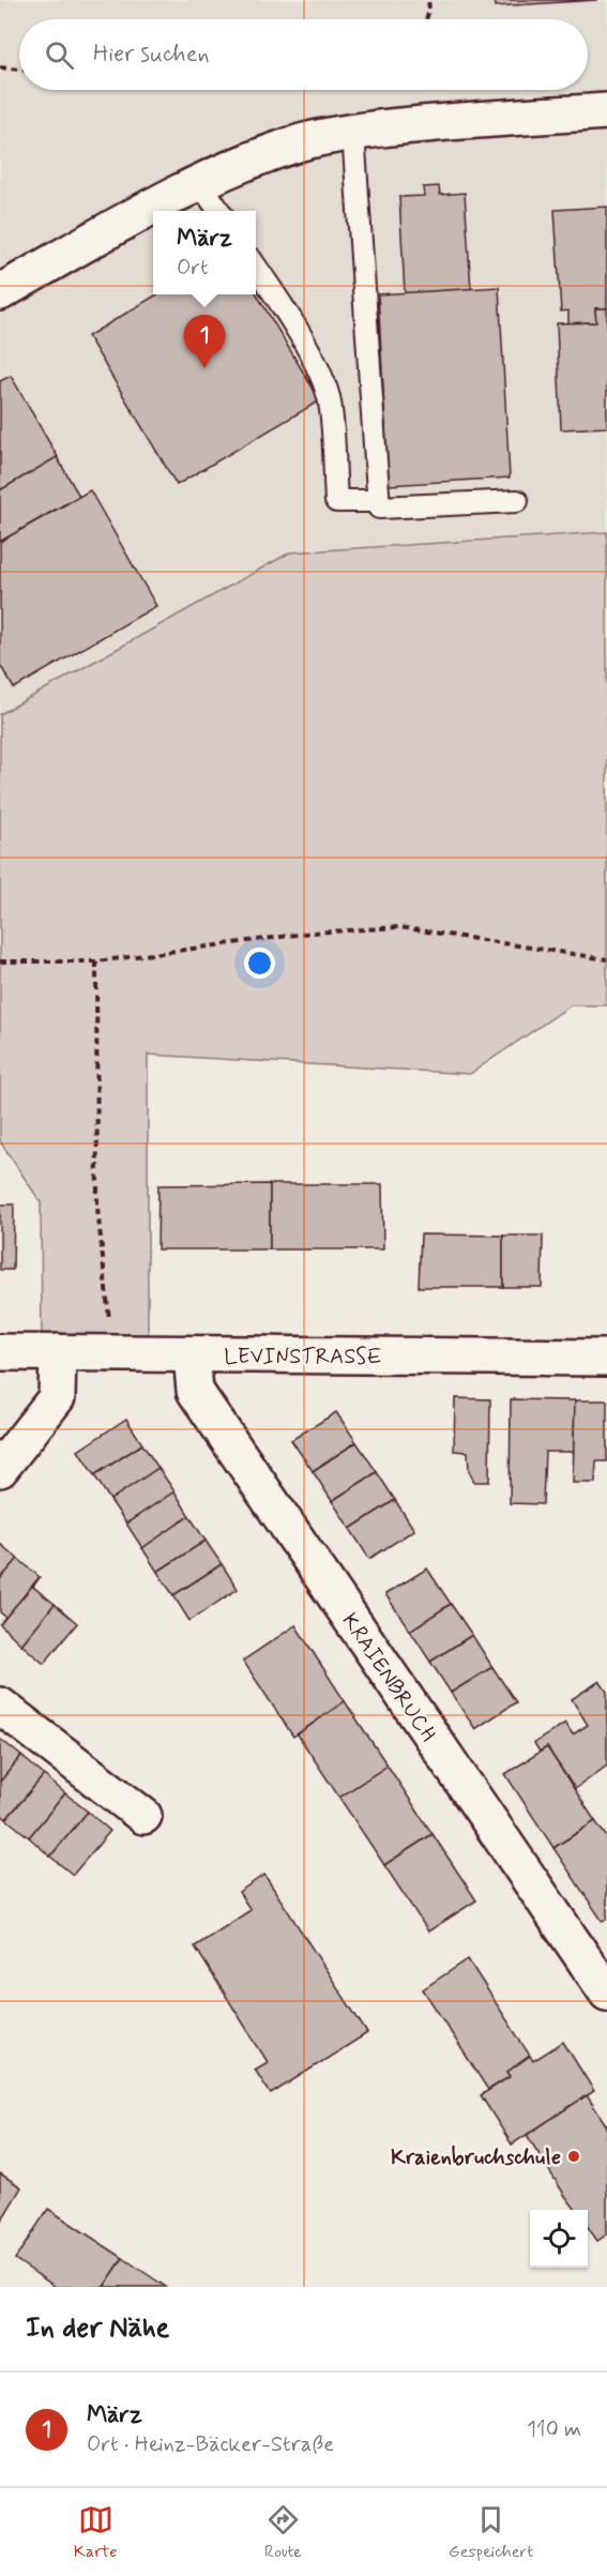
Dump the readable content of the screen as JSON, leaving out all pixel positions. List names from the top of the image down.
{
  "streets": {
    "street": ["LEVINSTRASSE", "KRAIENBRUCH"]
  },
  "crossings": [
    ["LEVINSTRASSE", "KRAIENBRUCH"]
  ],
  "places": ["Kraienbruchschule"],
  "page": {
    "search": "Hier suchen",
    "popup": ["März", "Ort"],
    "pins": "1",
    "heading": "In der Nähe",
    "list": [
      {
        "mark": "1",
        "name": "März",
        "note": "Ort · Heinz-Bäcker-Straße",
        "value": "110 m"
      }
    ],
    "nav": ["Karte", "Route", "Gespeichert"]
  }
}
